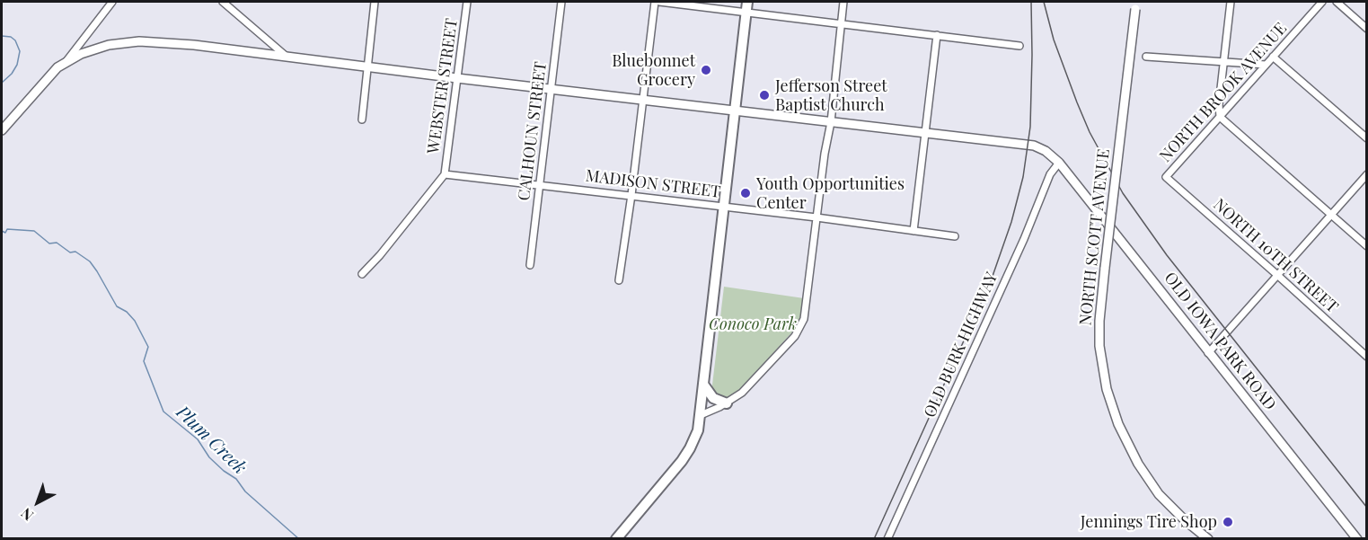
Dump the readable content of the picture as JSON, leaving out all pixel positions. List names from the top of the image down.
{
  "streets": {
    "street": [
      "WEBSTER STREET",
      "NORTH BROOK AVENUE",
      "CALHOUN STREET",
      "MADISON STREET",
      "NORTH SCOTT AVENUE",
      "NORTH 10TH STREET",
      "OLD IOWA PARK ROAD",
      "OLD BURK HIGHWAY"
    ]
  },
  "crossings": [
    ["WEBSTER STREET", "MADISON STREET"],
    ["WEBSTER STREET", "OLD IOWA PARK ROAD"],
    ["NORTH BROOK AVENUE", "NORTH 10TH STREET"],
    ["CALHOUN STREET", "MADISON STREET"],
    ["CALHOUN STREET", "OLD IOWA PARK ROAD"],
    ["OLD IOWA PARK ROAD", "OLD BURK HIGHWAY"]
  ],
  "water": ["Plum Creek"],
  "parks": ["Conoco Park"],
  "places": [
    "Bluebonnet Grocery",
    "Jefferson Street Baptist Church",
    "Youth Opportunities Center",
    "Jennings Tire Shop"
  ],
  "north": "bottom left"
}
